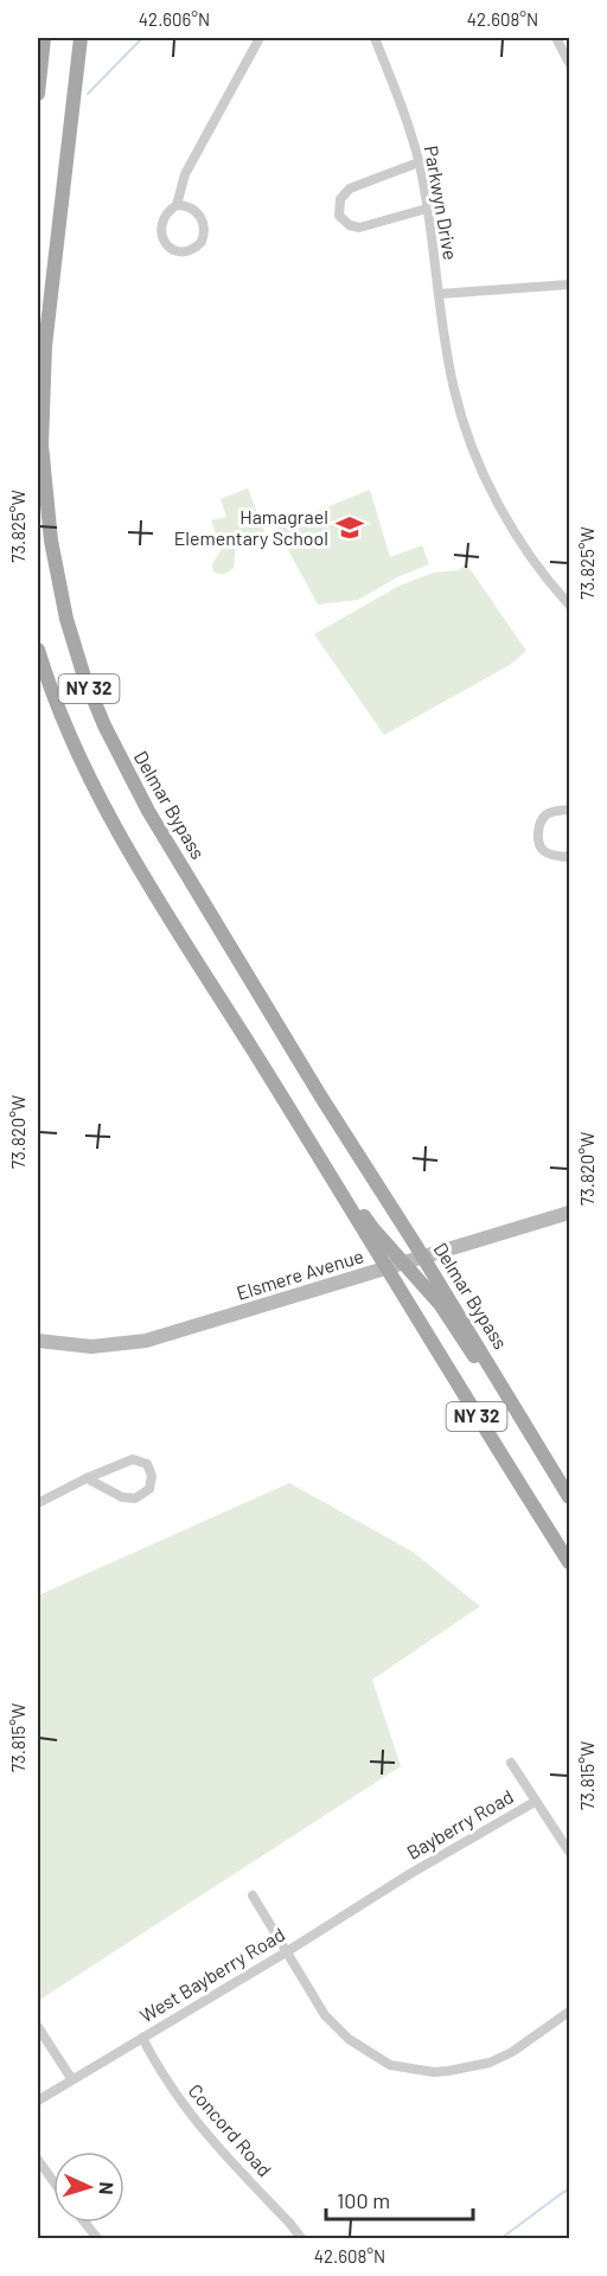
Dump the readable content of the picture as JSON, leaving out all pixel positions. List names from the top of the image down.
{
  "streets": {
    "main road": ["NY 32", "Delmar Bypass", "Elsmere Avenue"],
    "street": [
      "Parkwyn Drive",
      "Bayberry Road",
      "West Bayberry Road",
      "Concord Road"
    ]
  },
  "crossings": [
    ["NY 32", "Elsmere Avenue"],
    ["Delmar Bypass", "Elsmere Avenue"],
    ["Bayberry Road", "West Bayberry Road"],
    ["West Bayberry Road", "Concord Road"]
  ],
  "places": {
    "school or university": ["Hamagrael Elementary School"]
  },
  "scale_bar": "100 m",
  "north": "right",
  "coordinates": [
    "42.606°N",
    "42.608°N",
    "73.825°W",
    "73.820°W",
    "73.815°W"
  ]
}
